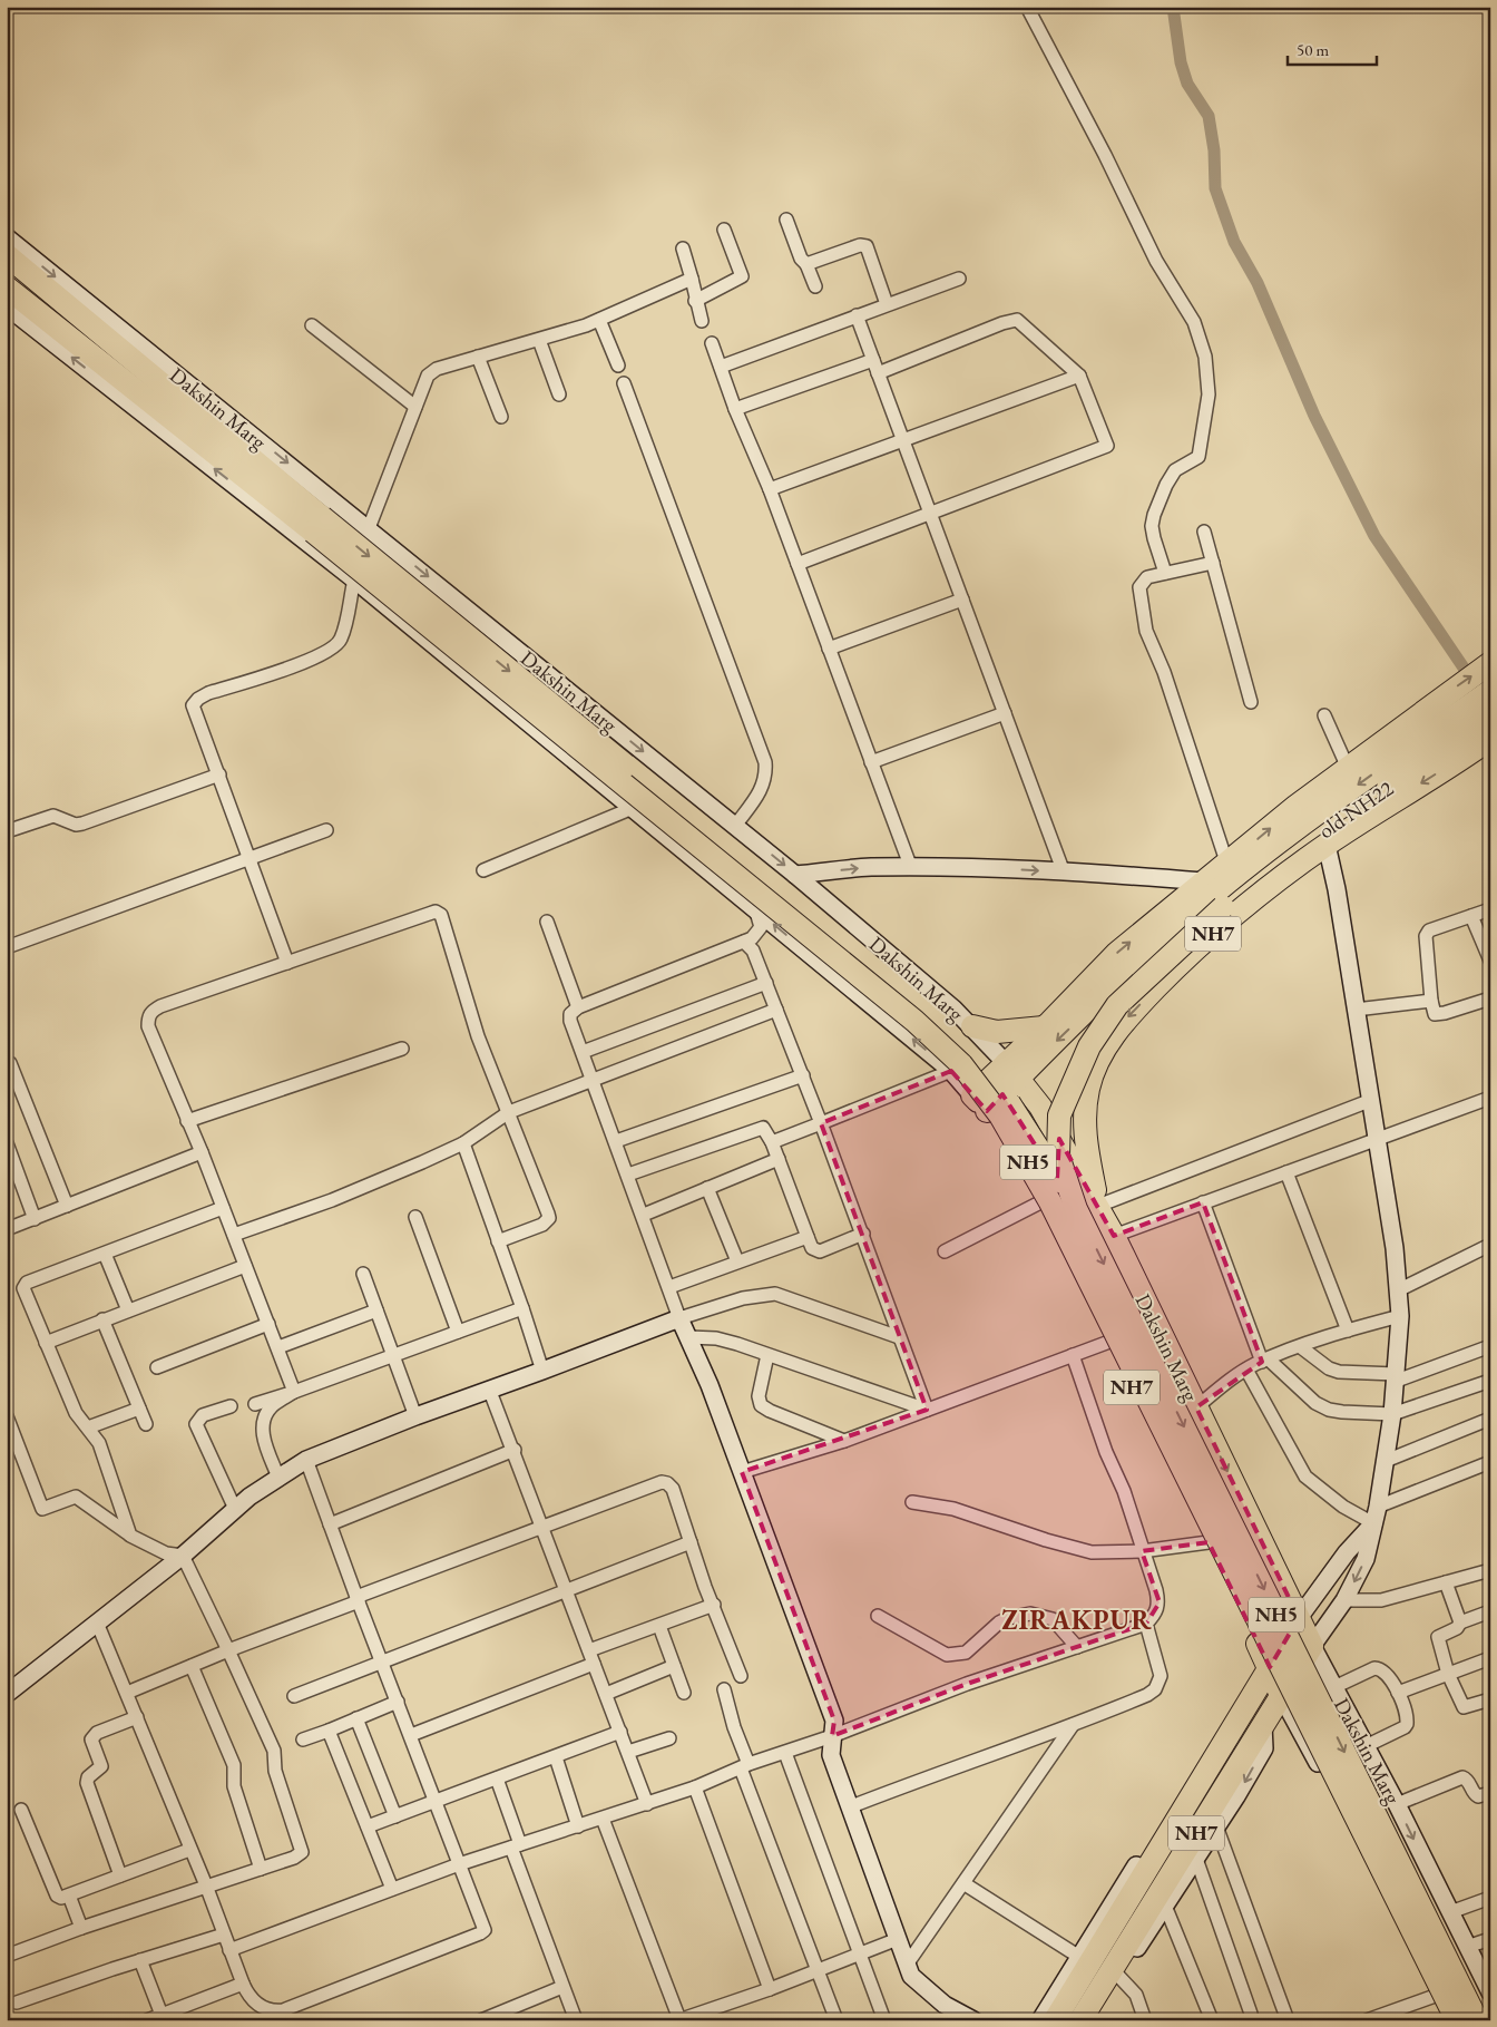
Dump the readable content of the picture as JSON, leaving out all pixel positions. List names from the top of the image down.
{
  "streets": {
    "highway": [
      "Dakshin Marg",
      "old NH22",
      "NH7",
      "NH5"
    ]
  },
  "crossings": [
    ["Dakshin Marg", "old NH22"],
    ["Dakshin Marg", "NH7"],
    ["Dakshin Marg", "NH5"],
    ["old NH22", "NH7"],
    ["old NH22", "NH5"]
  ],
  "districts": ["ZIRAKPUR"],
  "scale_bar": "50 m"
}
